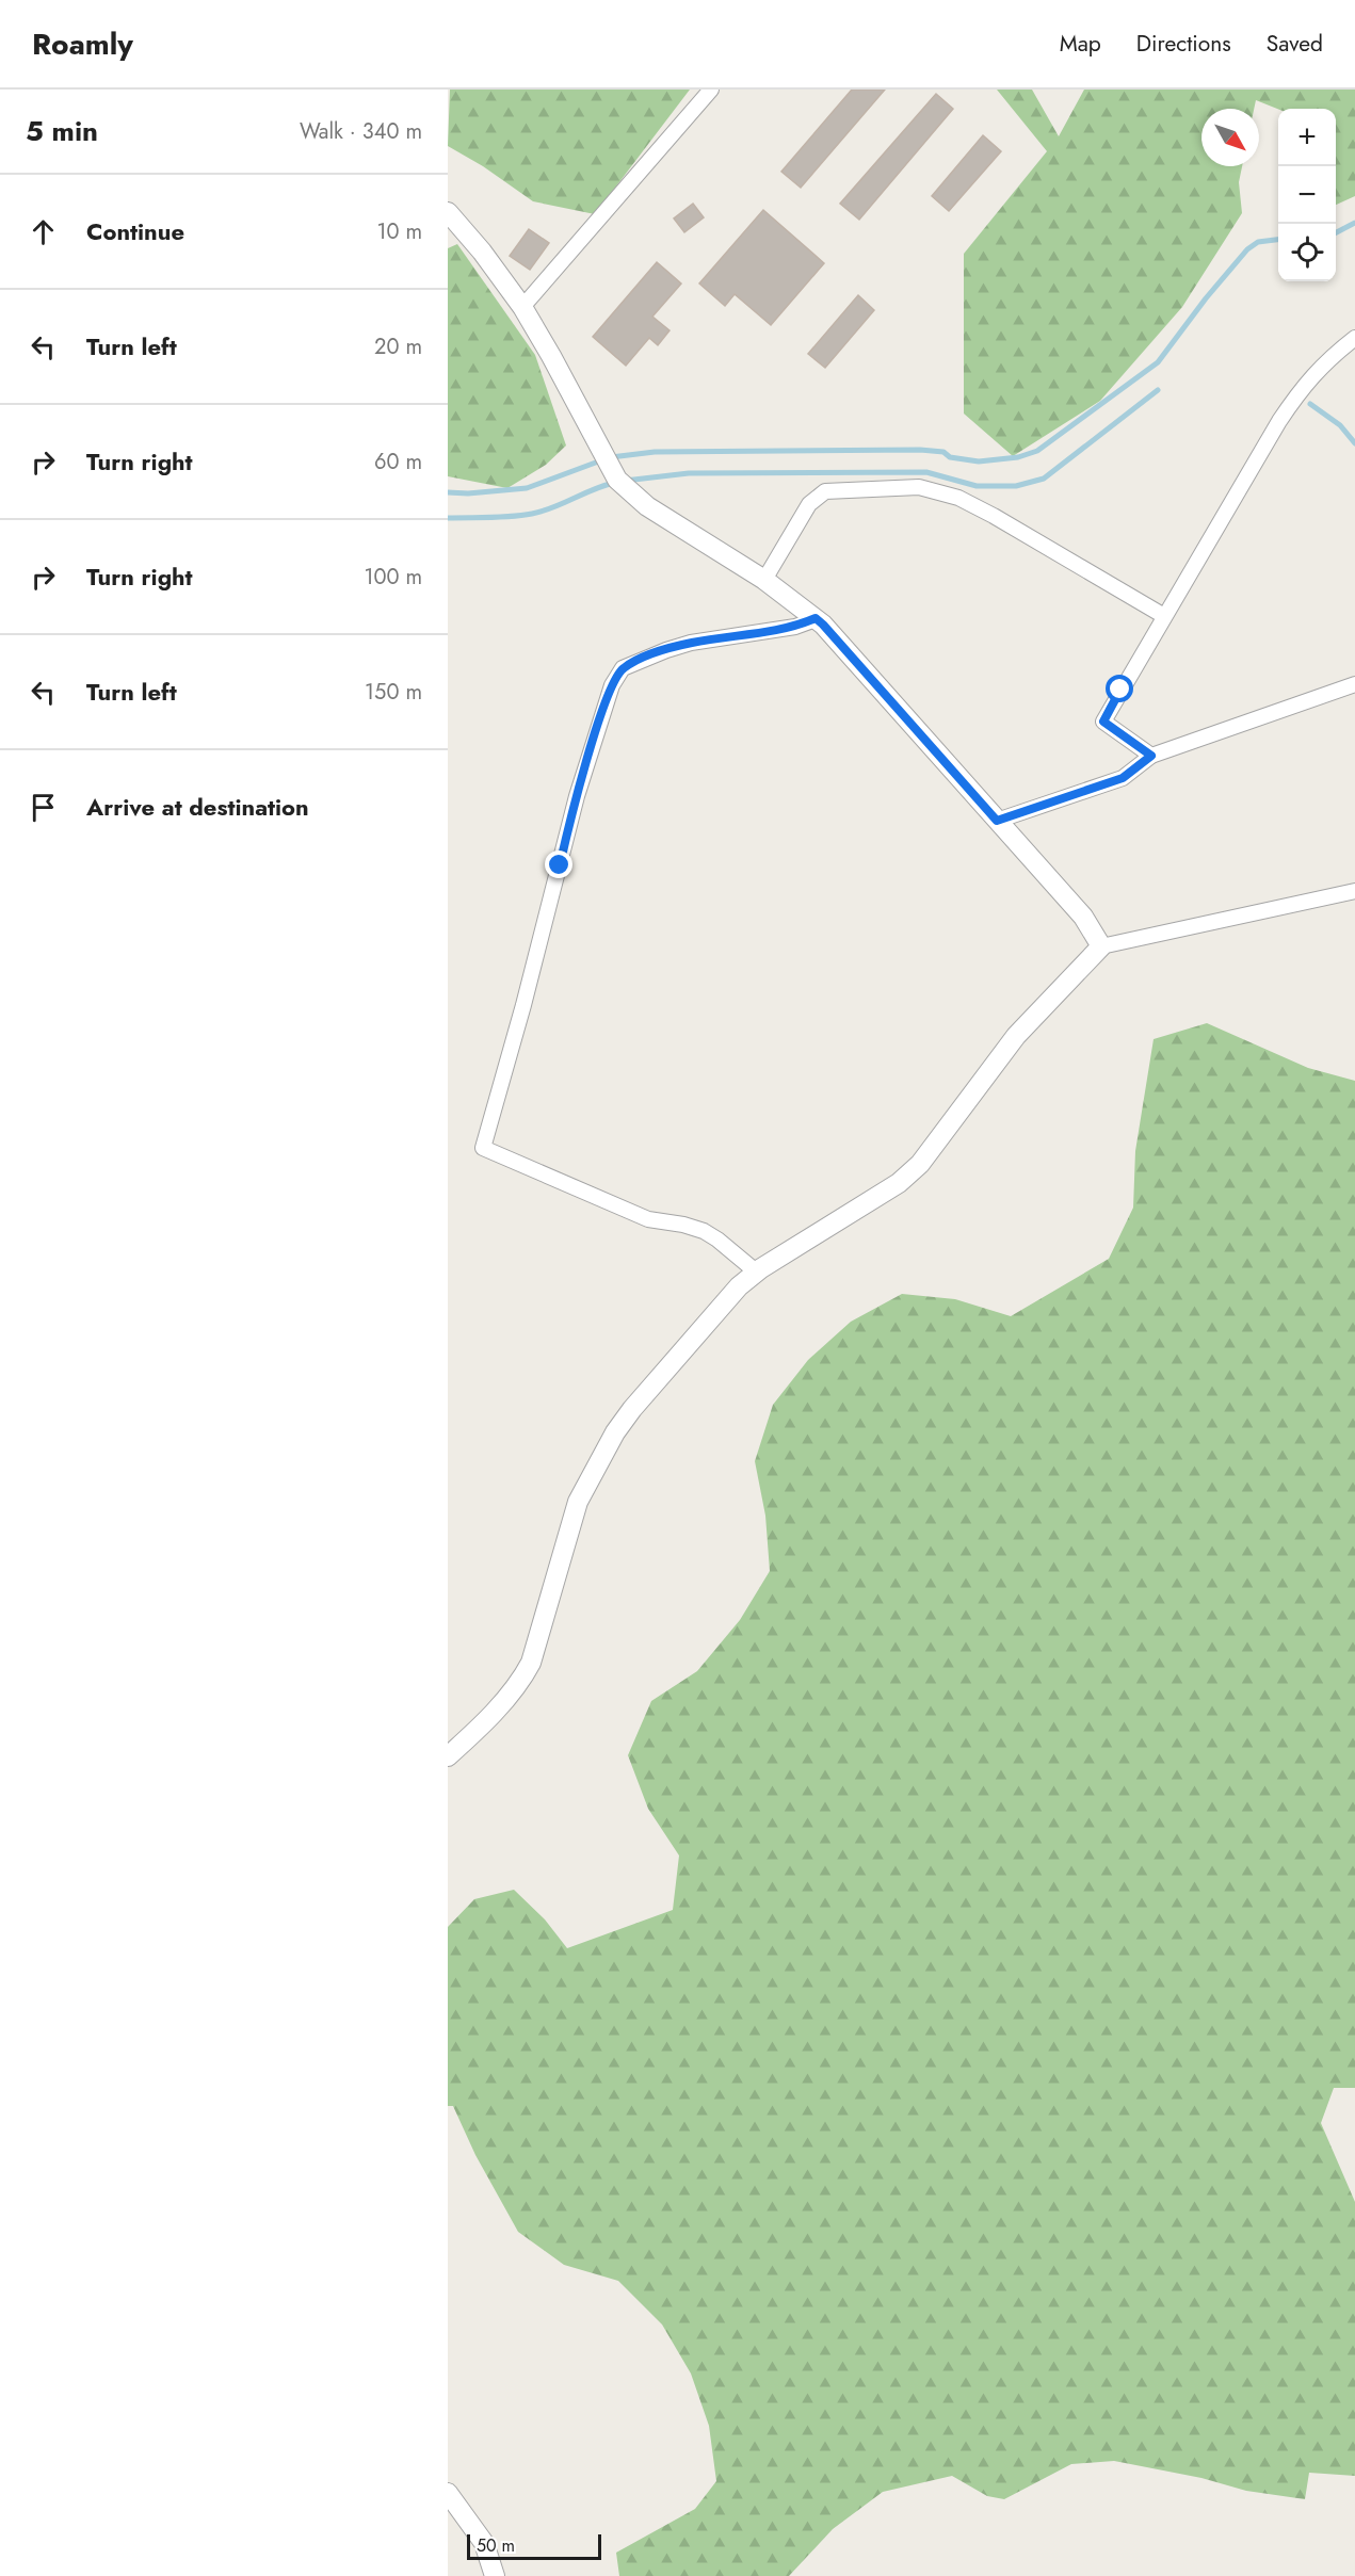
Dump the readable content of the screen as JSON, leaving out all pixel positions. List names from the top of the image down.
{
  "scale_bar": "50 m",
  "north": "bottom right",
  "page": {
    "header": "Roamly",
    "nav": ["Map", "Directions", "Saved"],
    "heading": ["5 min", "Walk · 340 m"],
    "map_buttons": ["+", "−"],
    "list": [
      ["Continue", "10 m"],
      ["Turn left", "20 m"],
      ["Turn right", "60 m"],
      ["Turn right", "100 m"],
      ["Turn left", "150 m"],
      "Arrive at destination"
    ],
    "scale": "50 m"
  }
}
